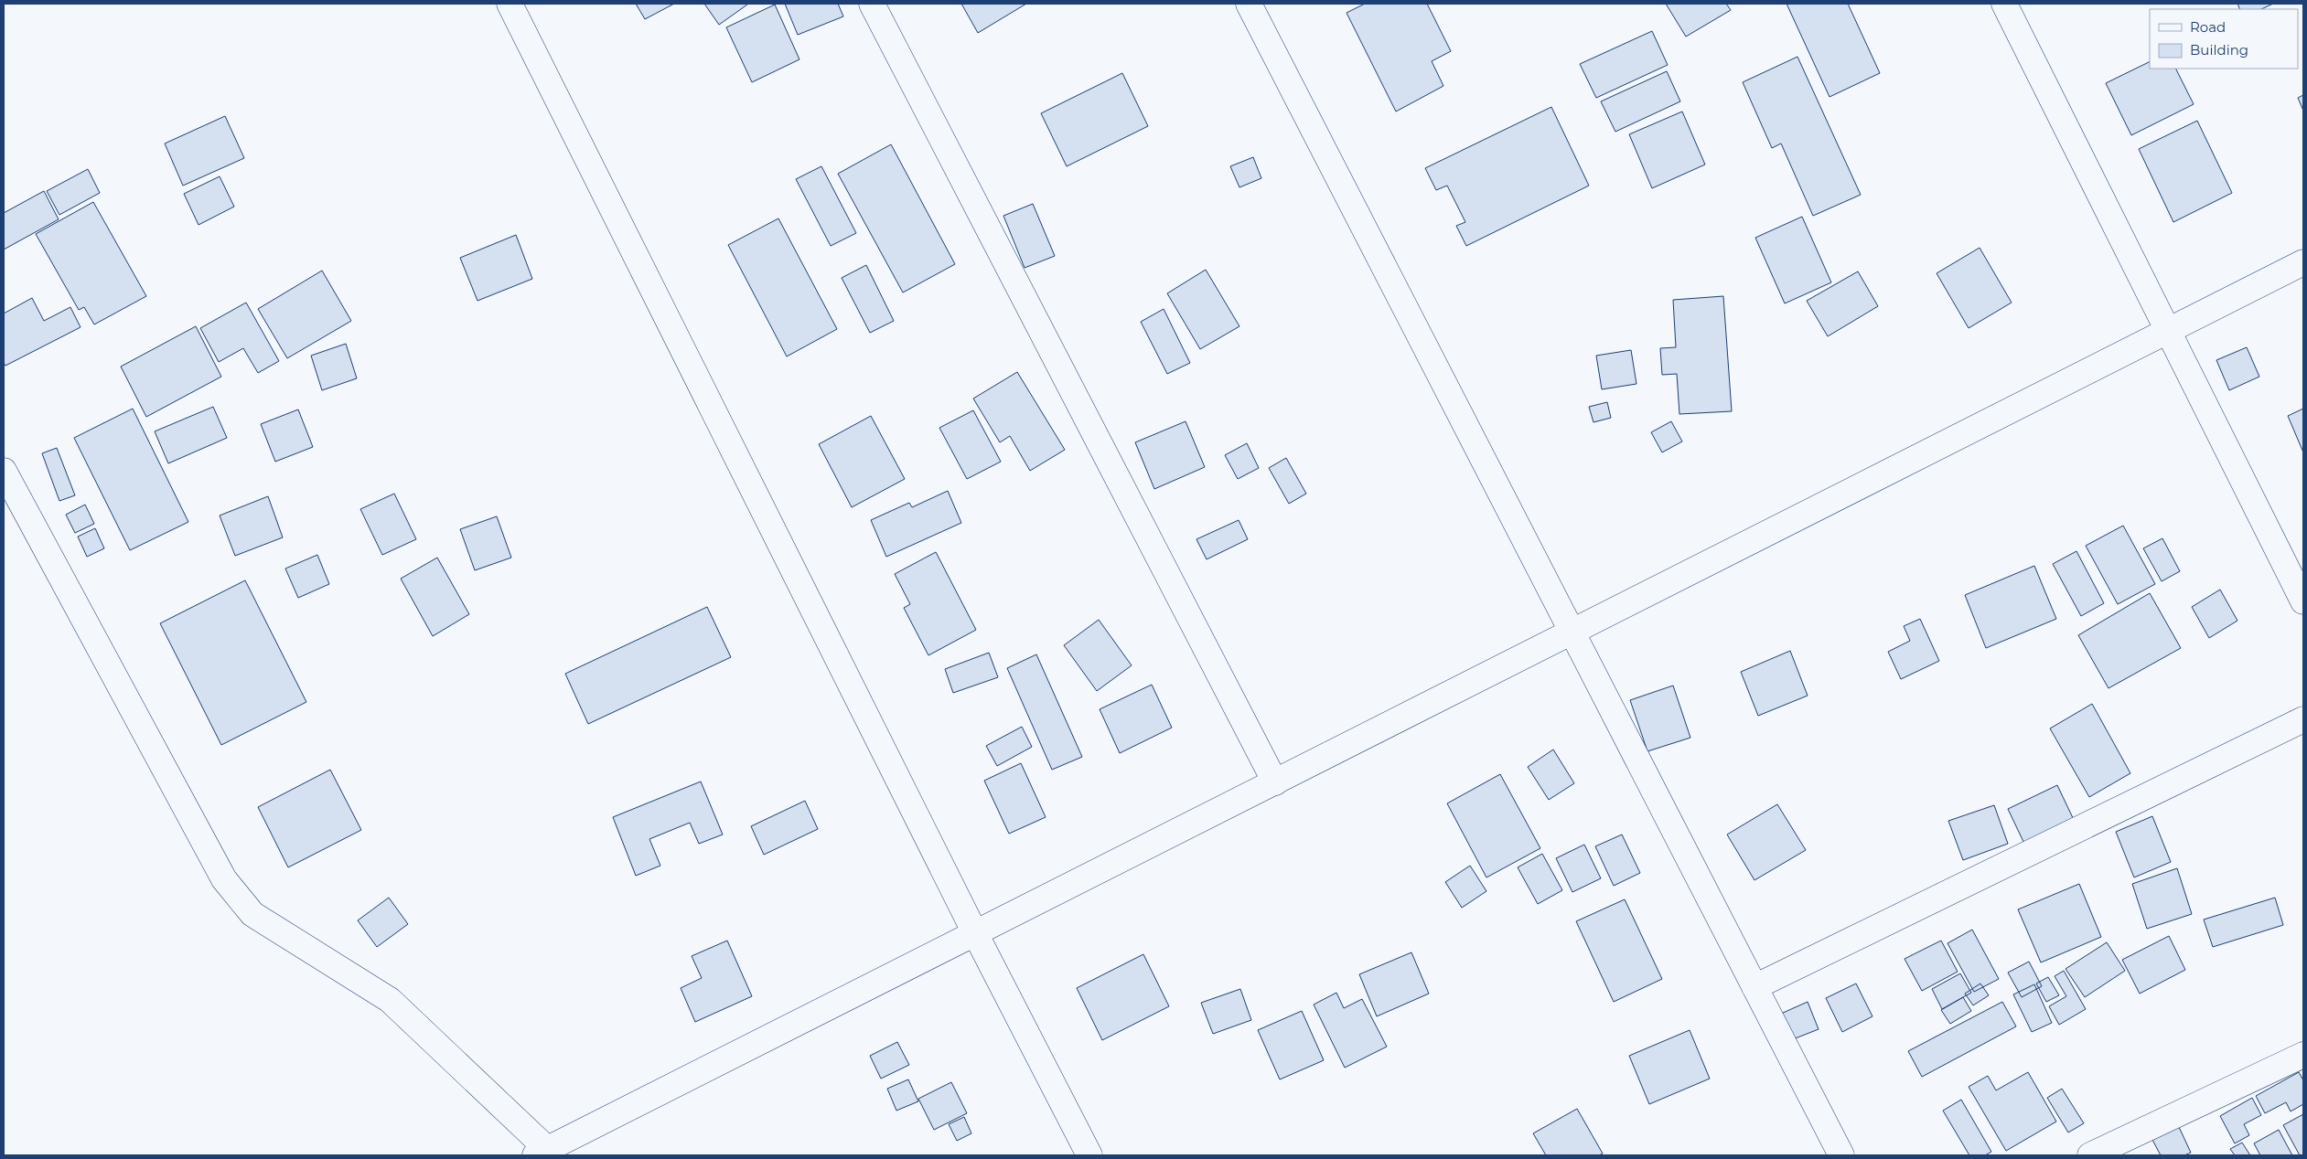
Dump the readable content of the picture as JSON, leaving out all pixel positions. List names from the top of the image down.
{
  "legend": ["Road", "Building"]
}
